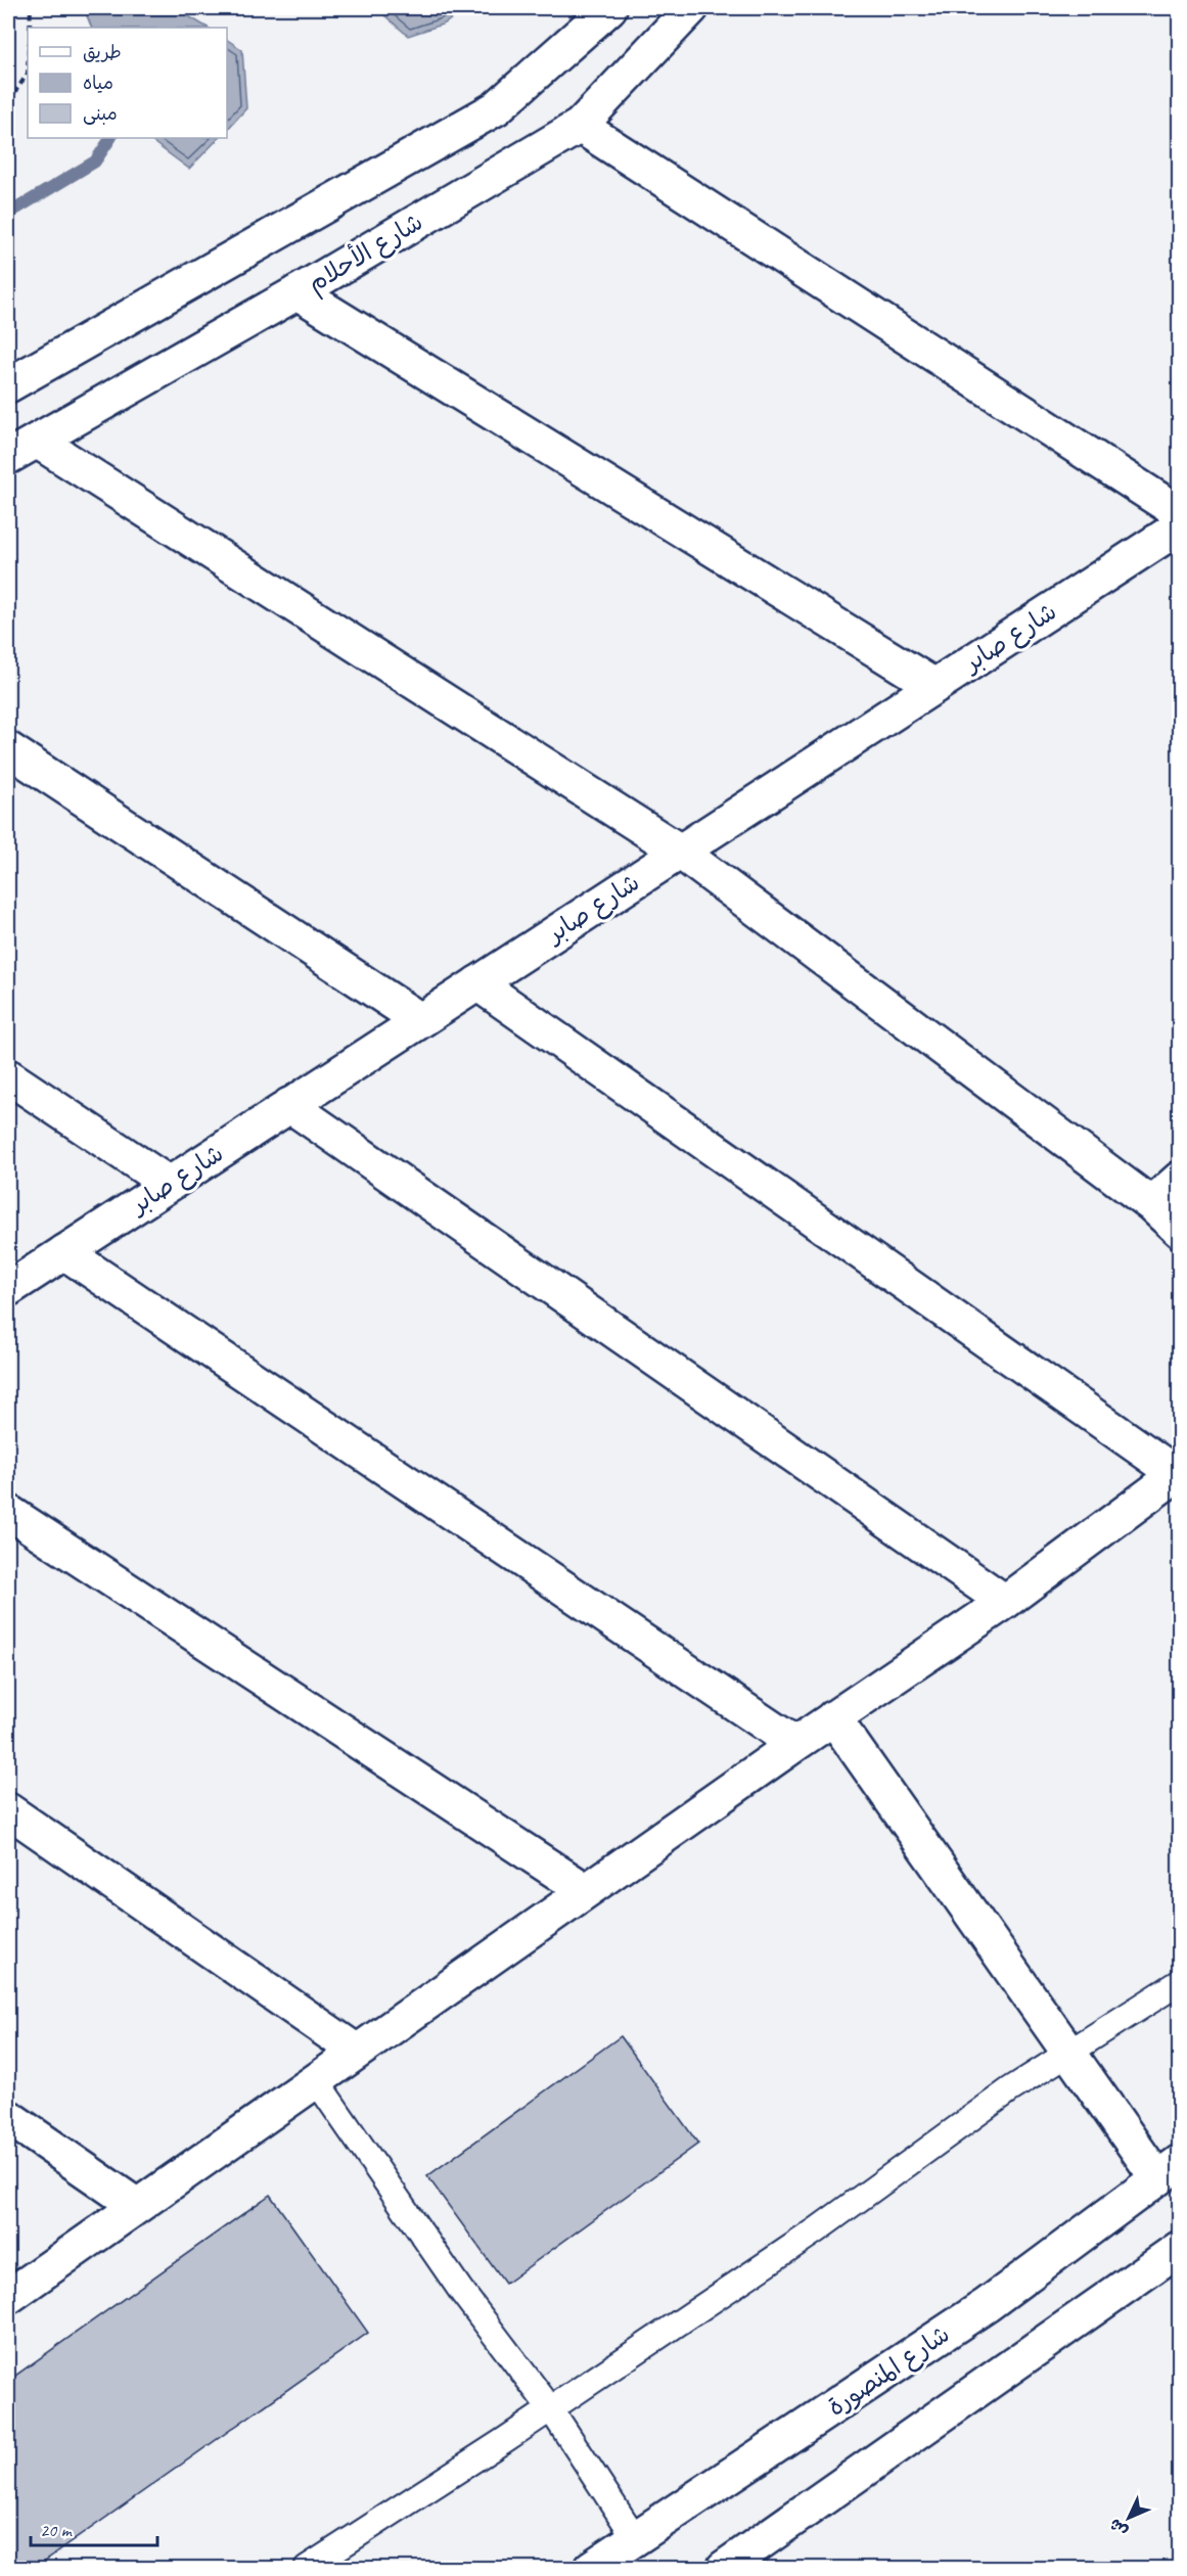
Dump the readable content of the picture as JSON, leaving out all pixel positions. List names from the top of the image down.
{
  "streets": {
    "main road": ["شارع الأحلام", "شارع صابر", "شارع المنصورة"]
  },
  "legend": ["طريق", "مياه", "مبنى"],
  "scale_bar": "20 m",
  "north": "bottom left"
}
